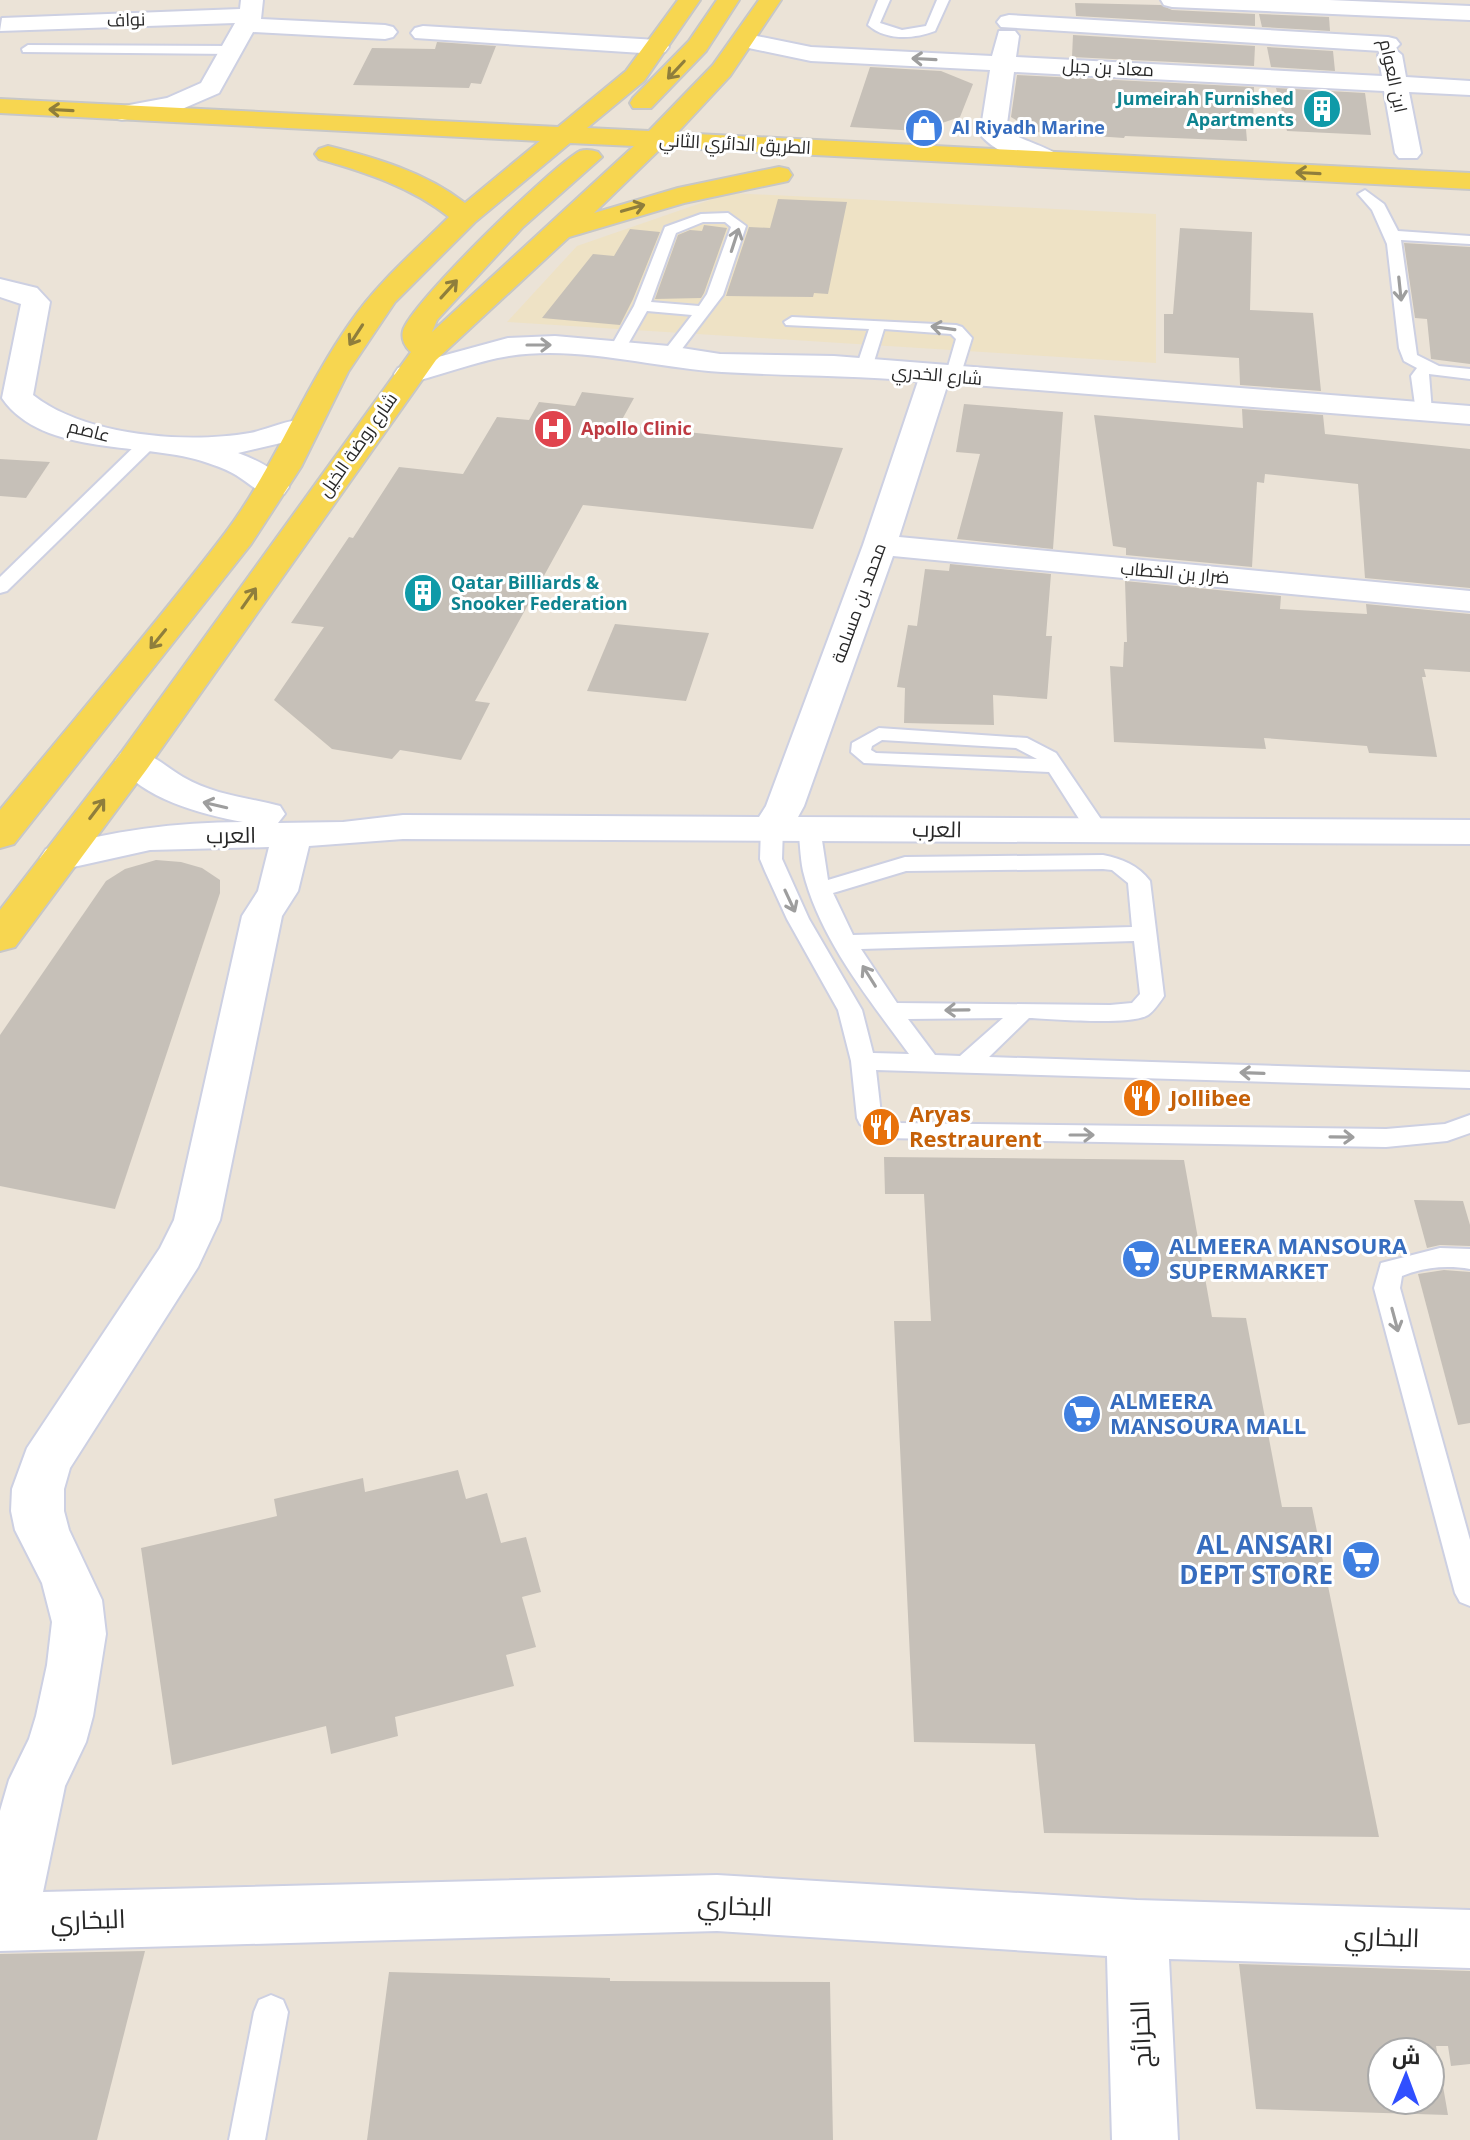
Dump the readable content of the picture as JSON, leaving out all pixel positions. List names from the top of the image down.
{
  "streets": {
    "main road": ["الطريق الدائري الثاني", "شارع روضة الخيل"],
    "street": [
      "نواف",
      "معاذ بن جبل",
      "ابن العوام",
      "شارع الخدري",
      "عاصم",
      "ضرار بن الخطاب",
      "محمد بن مسلمة",
      "العرب",
      "البخاري",
      "الخرائج"
    ]
  },
  "crossings": [
    ["معاذ بن جبل", "ابن العوام"],
    ["معاذ بن جبل", "شارع روضة الخيل"],
    ["الطريق الدائري الثاني", "شارع روضة الخيل"],
    ["شارع الخدري", "شارع روضة الخيل"],
    ["شارع الخدري", "محمد بن مسلمة"],
    ["شارع روضة الخيل", "العرب"],
    ["ضرار بن الخطاب", "محمد بن مسلمة"],
    ["محمد بن مسلمة", "العرب"],
    ["البخاري", "الخرائج"]
  ],
  "one_way": ["معاذ بن جبل"],
  "places": {
    "building": ["Jumeirah Furnished Apartments", "Qatar Billiards & Snooker Federation"],
    "shop": ["Al Riyadh Marine"],
    "hospital": ["Apollo Clinic"],
    "restaurant": ["Jollibee", "Aryas Restraurent"],
    "supermarket": ["ALMEERA MANSOURA SUPERMARKET", "ALMEERA MANSOURA MALL", "AL ANSARI DEPT STORE"]
  },
  "north": "top"
}
